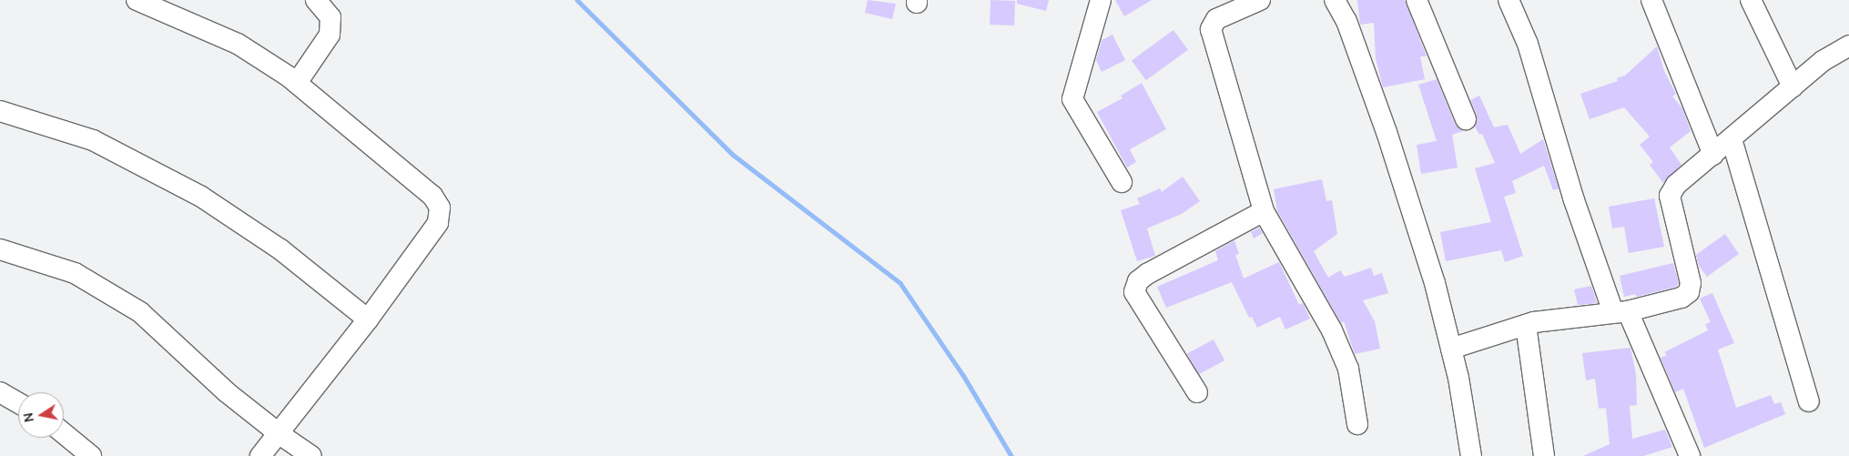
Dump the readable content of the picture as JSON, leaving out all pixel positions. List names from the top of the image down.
{
  "north": "left"
}
